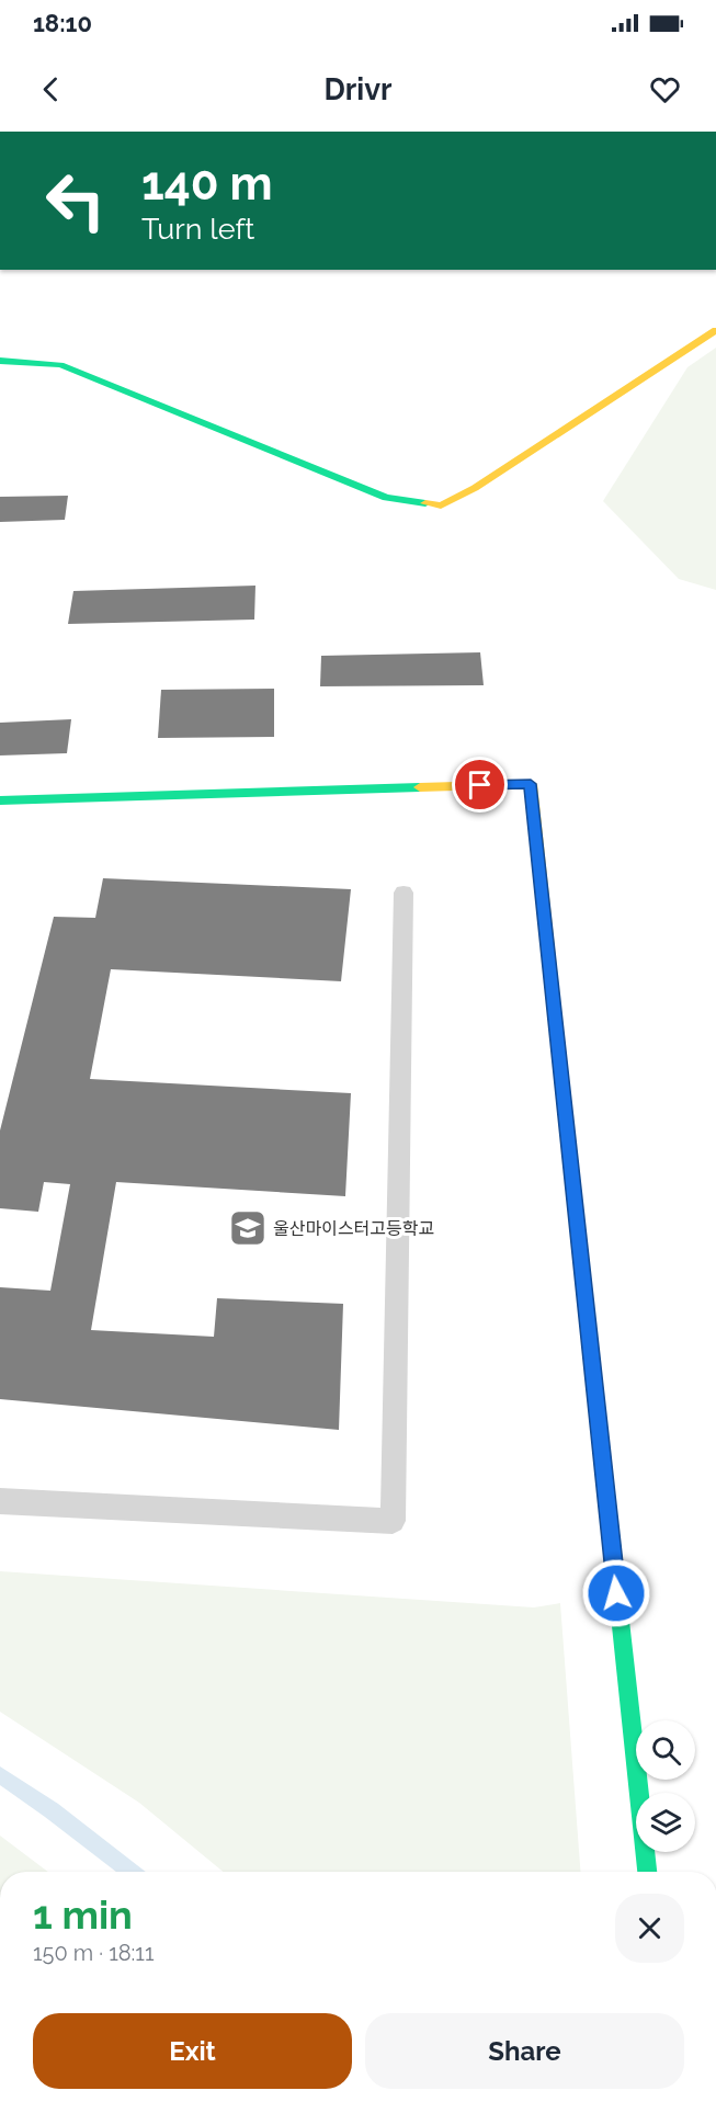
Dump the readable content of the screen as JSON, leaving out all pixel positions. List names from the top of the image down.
{
  "places": {
    "school or university": ["울산마이스터고등학교"]
  },
  "page": {
    "status": "18:10",
    "header": "Drivr",
    "turn": ["140 m", "Turn left"],
    "heading": ["1 min", "150 m · 18:11"],
    "buttons": ["Exit", "Share"]
  }
}
